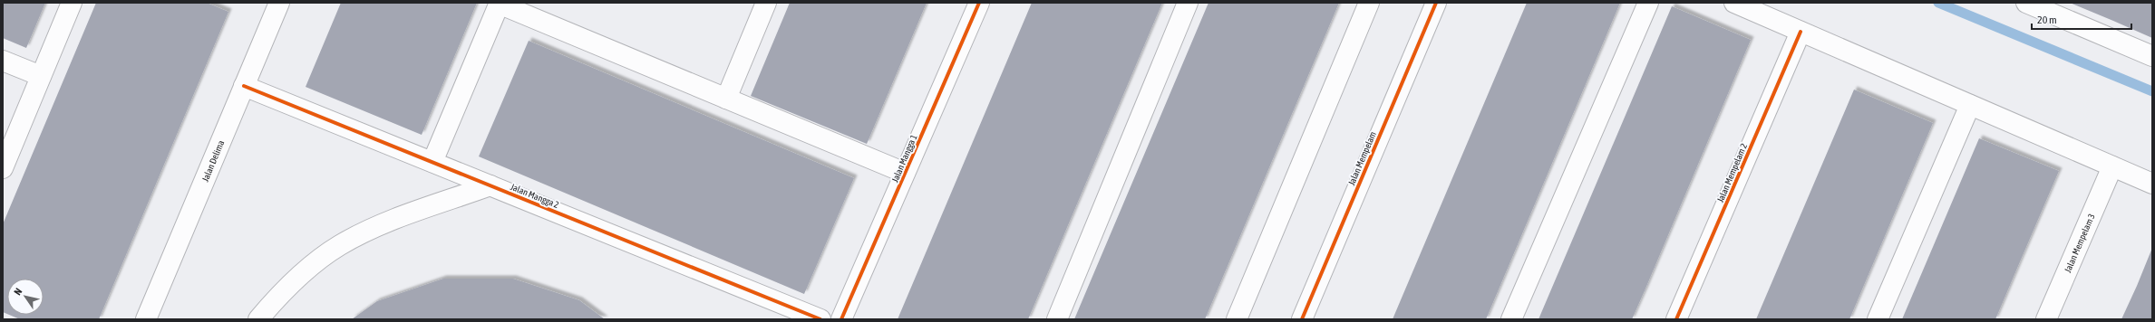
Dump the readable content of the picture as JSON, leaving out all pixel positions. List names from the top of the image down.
{
  "streets": {
    "street": [
      "Jalan Mangga 1",
      "Jalan Mempelam",
      "Jalan Delima",
      "Jalan Mempelam 2",
      "Jalan Mangga 2",
      "Jalan Mempelam 3"
    ]
  },
  "crossings": [
    ["Jalan Delima", "Jalan Mangga 2"]
  ],
  "scale_bar": "20 m",
  "north": "top left"
}
